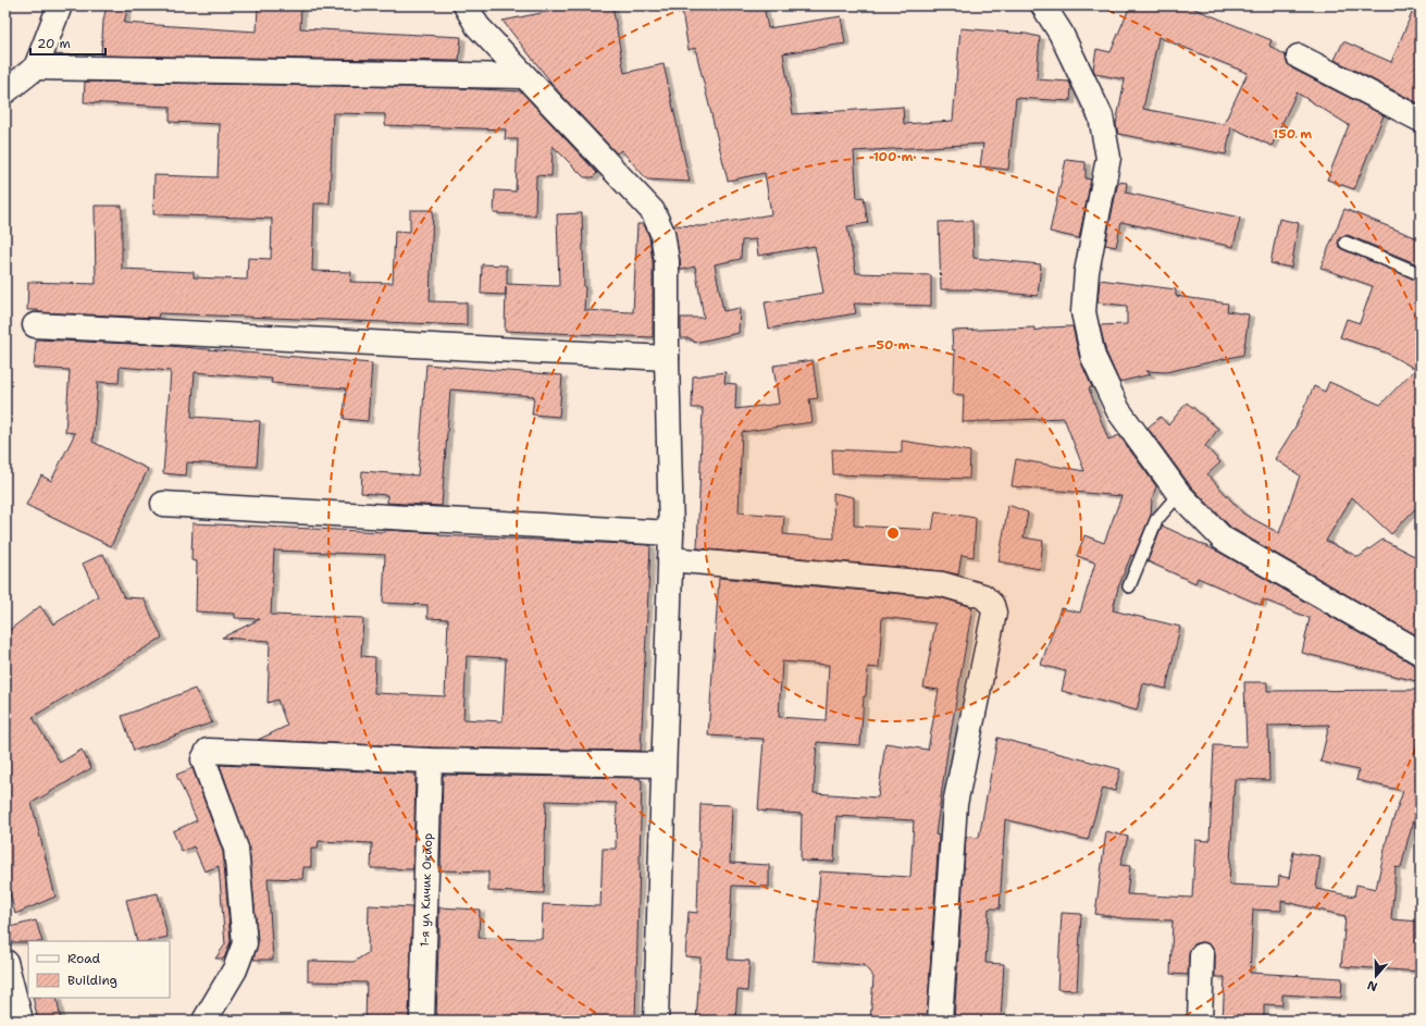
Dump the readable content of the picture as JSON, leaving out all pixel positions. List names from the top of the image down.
{
  "streets": {
    "street": ["1-я ул Кичик Окйор"]
  },
  "legend": ["Road", "Building"],
  "scale_bar": "20 m",
  "north": "bottom",
  "rings": ["150 m", "100 m", "50 m"]
}
